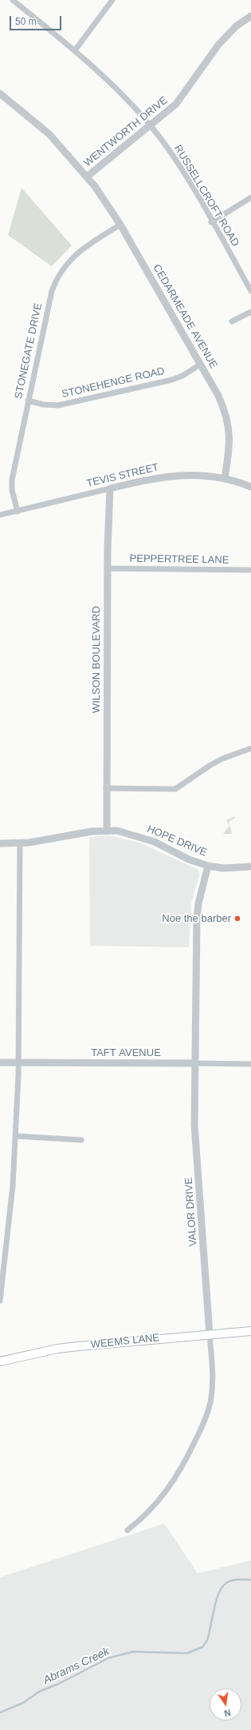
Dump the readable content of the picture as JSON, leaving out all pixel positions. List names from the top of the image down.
{
  "streets": {
    "main road": ["WEEMS LANE"],
    "street": [
      "WENTWORTH DRIVE",
      "RUSSELLCROFT ROAD",
      "CEDARMEADE AVENUE",
      "STONEGATE DRIVE",
      "STONEHENGE ROAD",
      "TEVIS STREET",
      "PEPPERTREE LANE",
      "WILSON BOULEVARD",
      "HOPE DRIVE",
      "TAFT AVENUE",
      "VALOR DRIVE"
    ]
  },
  "crossings": [
    ["WENTWORTH DRIVE", "RUSSELLCROFT ROAD"],
    ["WENTWORTH DRIVE", "CEDARMEADE AVENUE"],
    ["CEDARMEADE AVENUE", "STONEGATE DRIVE"],
    ["CEDARMEADE AVENUE", "STONEHENGE ROAD"],
    ["CEDARMEADE AVENUE", "TEVIS STREET"],
    ["STONEGATE DRIVE", "STONEHENGE ROAD"],
    ["STONEGATE DRIVE", "TEVIS STREET"],
    ["TEVIS STREET", "WILSON BOULEVARD"],
    ["PEPPERTREE LANE", "WILSON BOULEVARD"],
    ["WILSON BOULEVARD", "HOPE DRIVE"],
    ["HOPE DRIVE", "VALOR DRIVE"],
    ["TAFT AVENUE", "VALOR DRIVE"],
    ["VALOR DRIVE", "WEEMS LANE"]
  ],
  "water": ["Abrams Creek"],
  "places": ["Noe the barber"],
  "scale_bar": "50 m",
  "north": "bottom"
}
